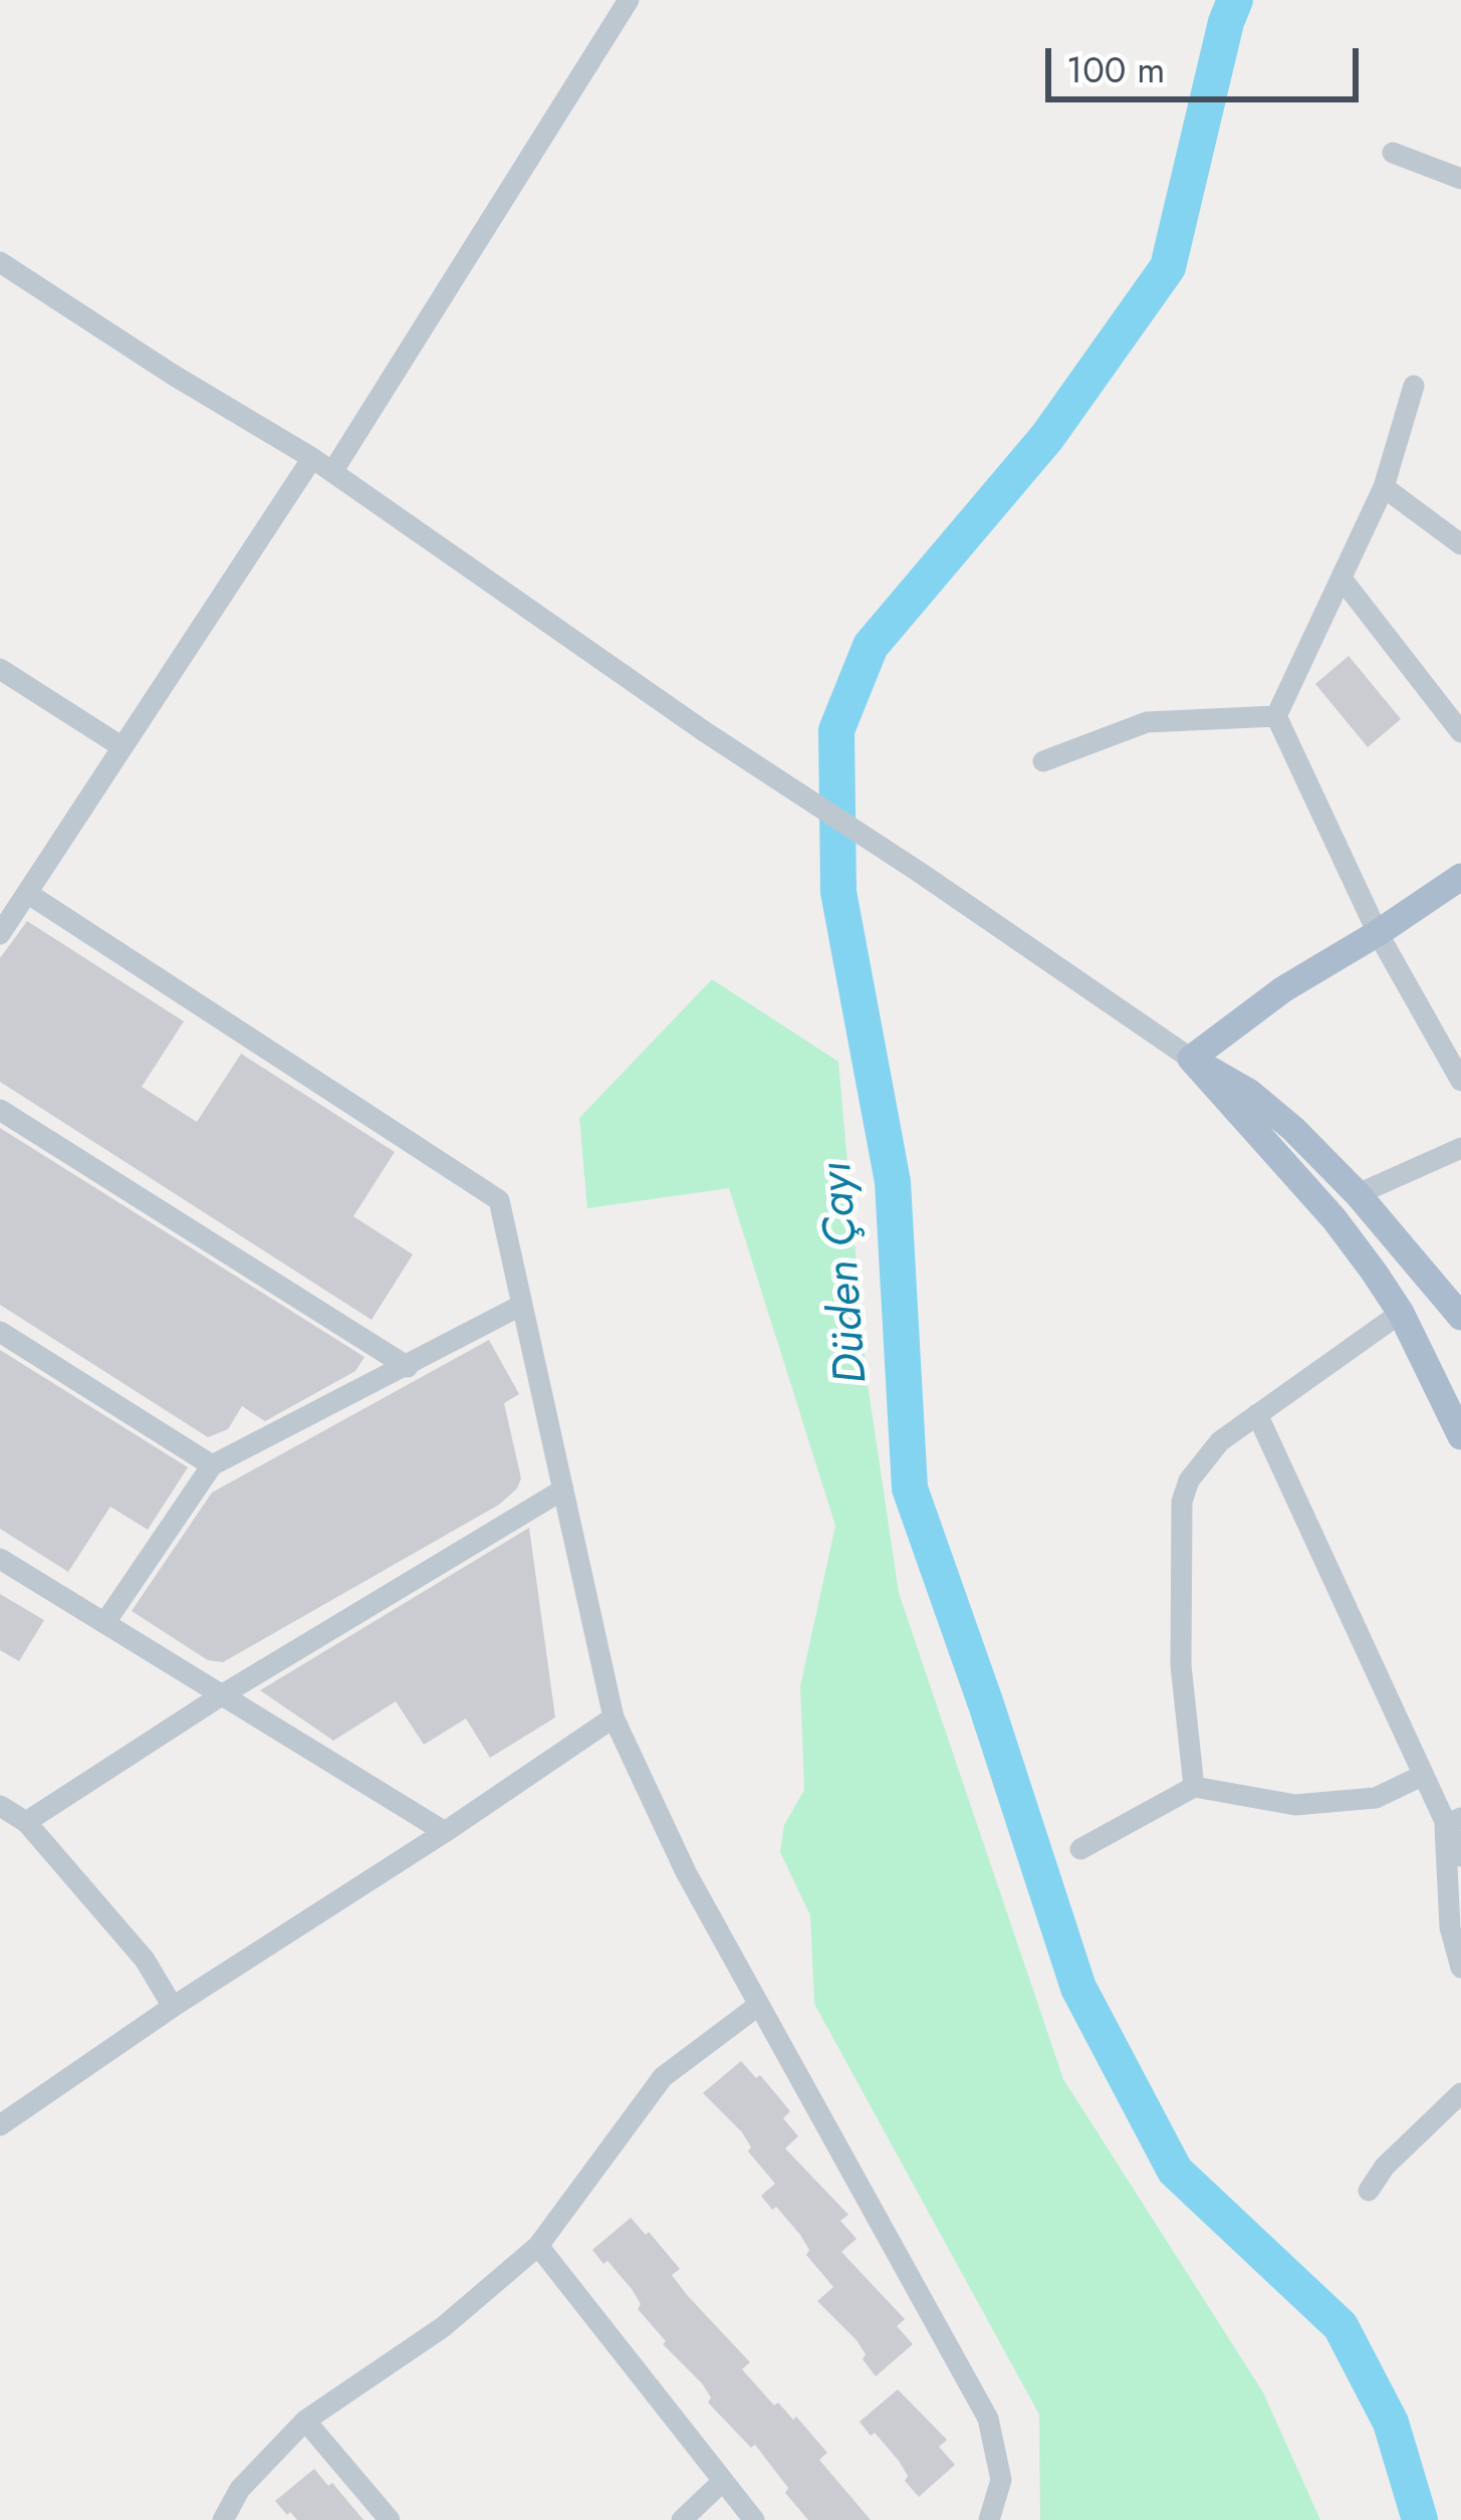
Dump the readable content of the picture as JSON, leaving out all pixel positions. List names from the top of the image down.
{
  "water": ["Düden Çayı"],
  "scale_bar": "100 m"
}
